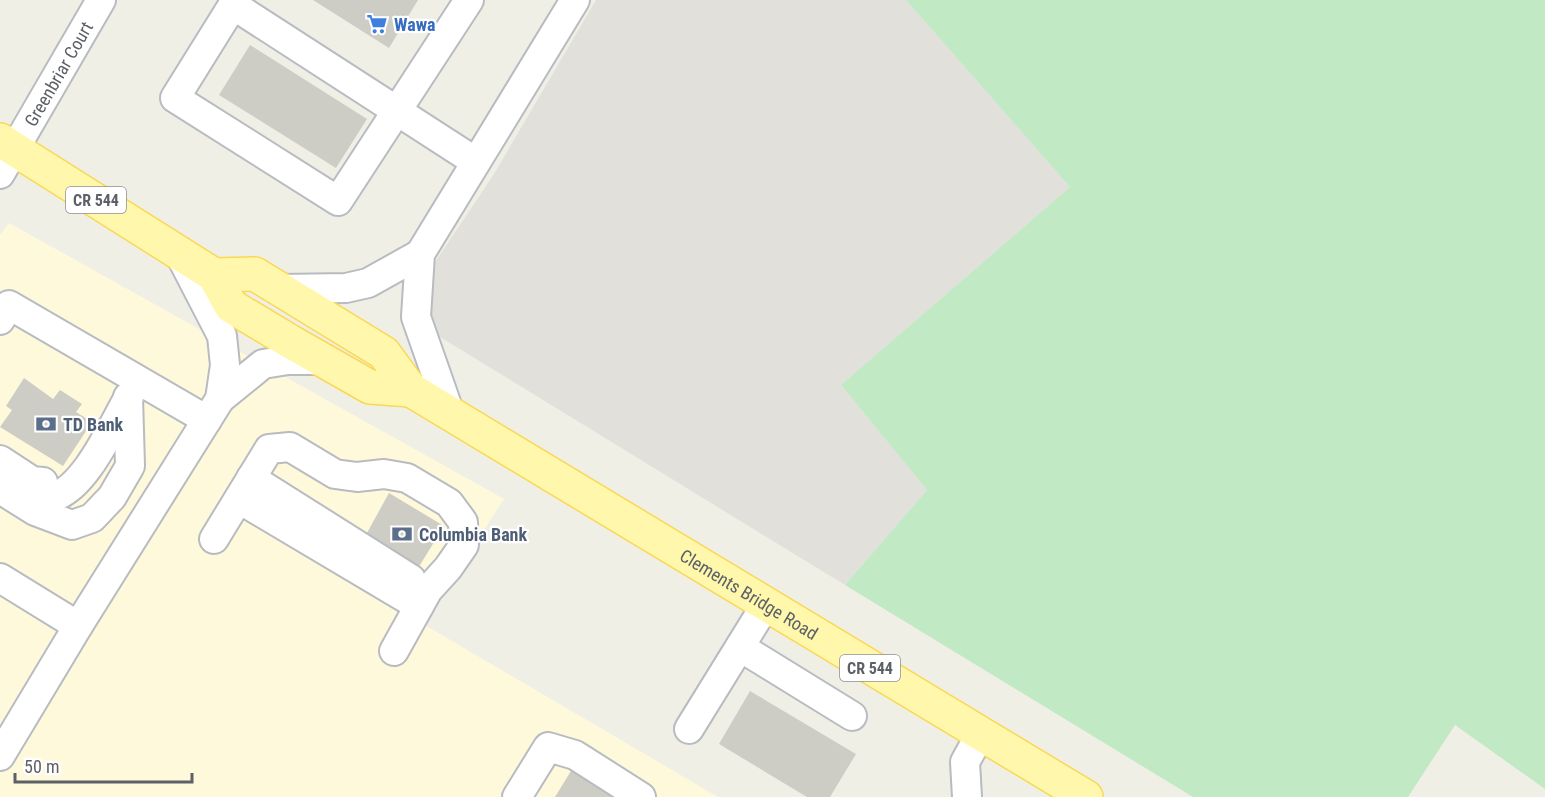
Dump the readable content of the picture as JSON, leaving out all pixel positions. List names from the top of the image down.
{
  "streets": {
    "main road": ["CR 544", "Clements Bridge Road"],
    "street": ["Greenbriar Court"]
  },
  "crossings": [
    ["Greenbriar Court", "Clements Bridge Road"]
  ],
  "places": {
    "supermarket": ["Wawa"],
    "bank": ["TD Bank", "Columbia Bank"]
  },
  "scale_bar": "50 m"
}
